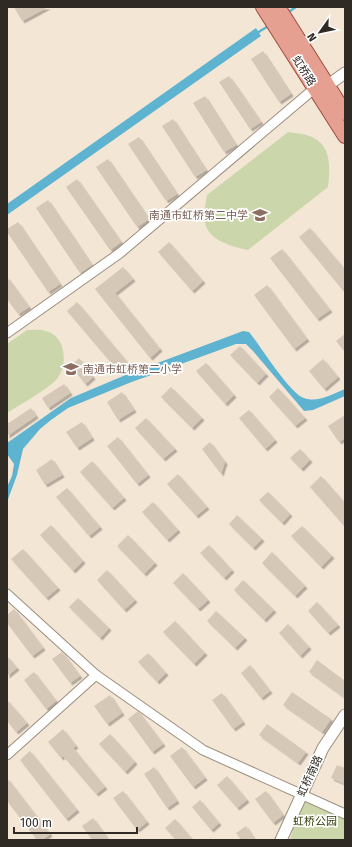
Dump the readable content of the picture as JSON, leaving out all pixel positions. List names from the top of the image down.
{
  "streets": {
    "main road": ["虹桥路"],
    "street": ["虹桥南路"]
  },
  "parks": ["虹桥公园"],
  "places": {
    "school or university": ["南通市虹桥第二中学", "南通市虹桥第二小学"]
  },
  "scale_bar": "100 m",
  "north": "bottom left"
}
